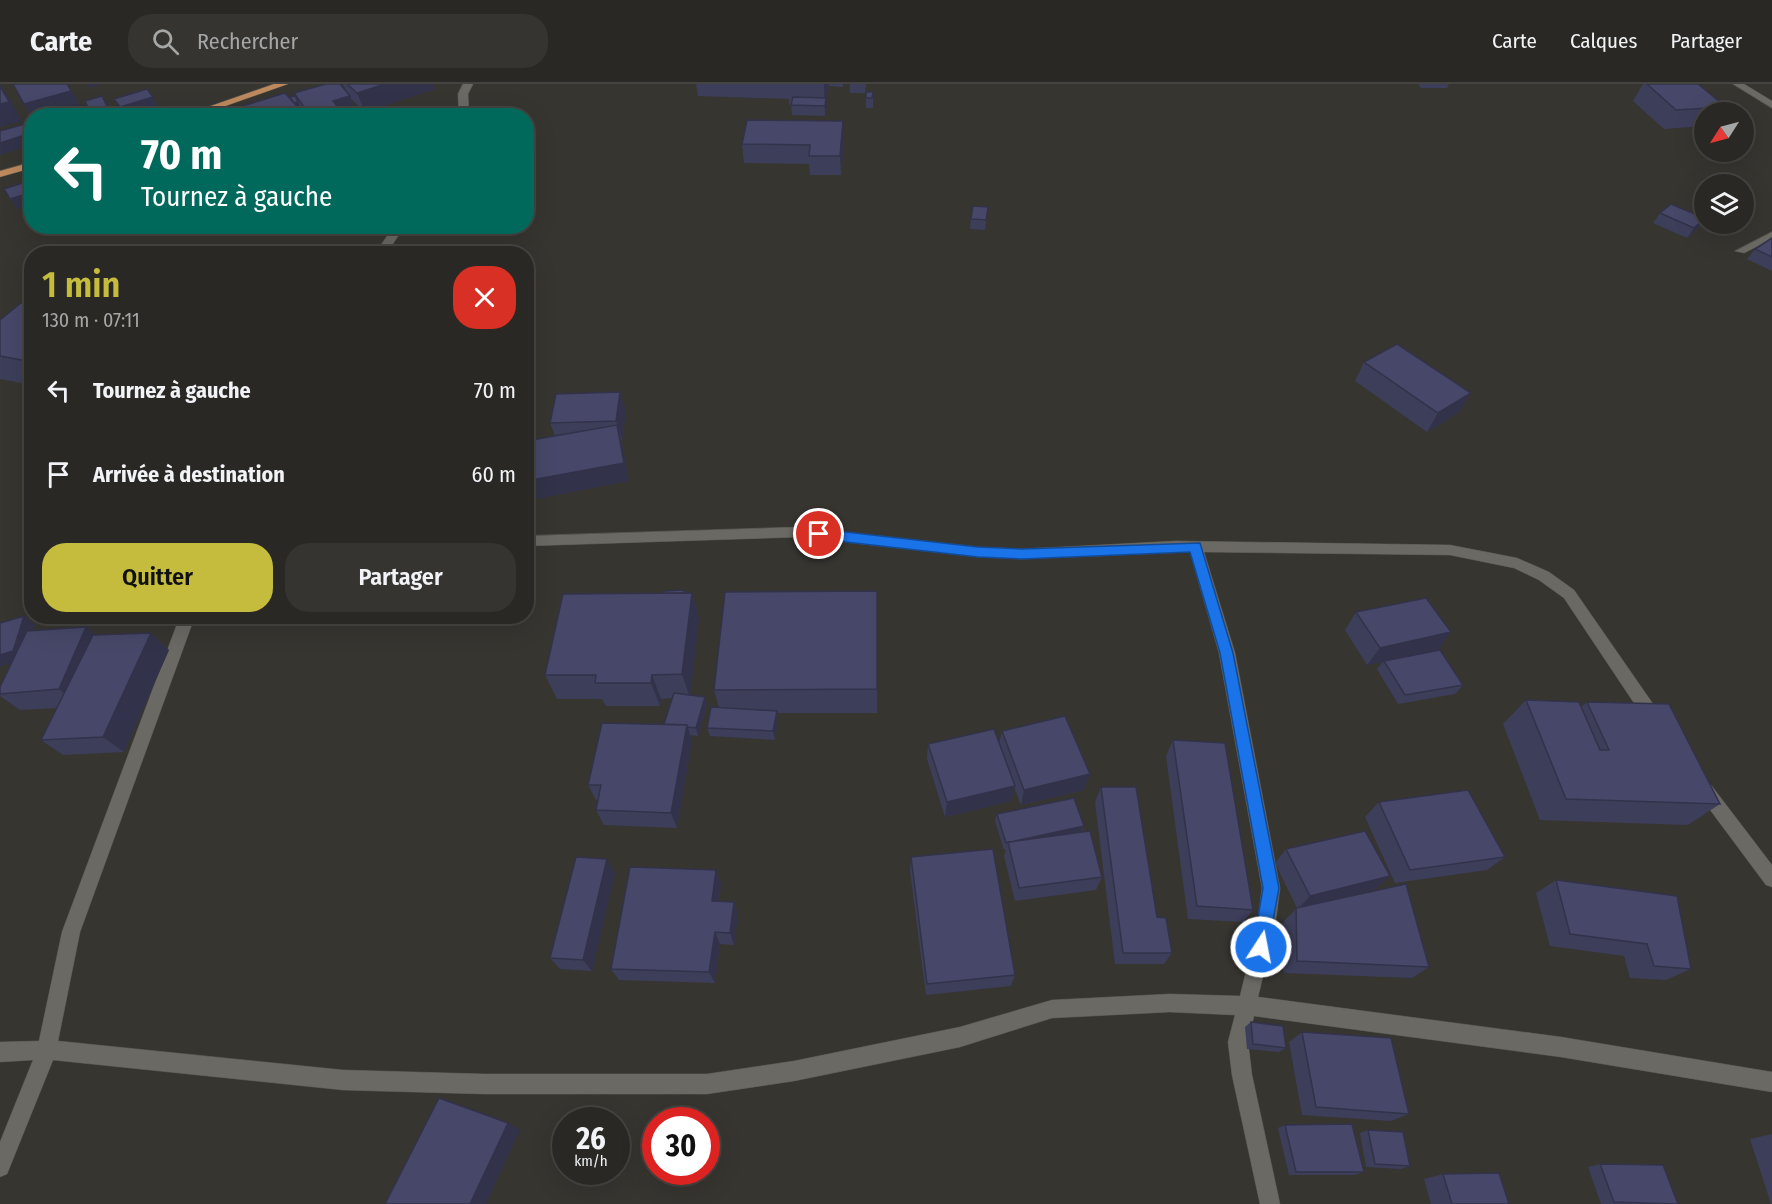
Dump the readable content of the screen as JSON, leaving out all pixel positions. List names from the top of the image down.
{
  "north": "bottom left",
  "page": {
    "header": "Carte",
    "search": "Rechercher",
    "nav": ["Carte", "Calques", "Partager"],
    "turn": ["70 m", "Tournez à gauche"],
    "heading": ["1 min", "130 m · 07:11"],
    "list": [
      {
        "name": "Tournez à gauche",
        "value": "70 m"
      },
      {
        "name": "Arrivée à destination",
        "value": "60 m"
      }
    ],
    "buttons": ["Quitter", "Partager"],
    "speed": "26 km/h",
    "limit": "30"
  }
}
